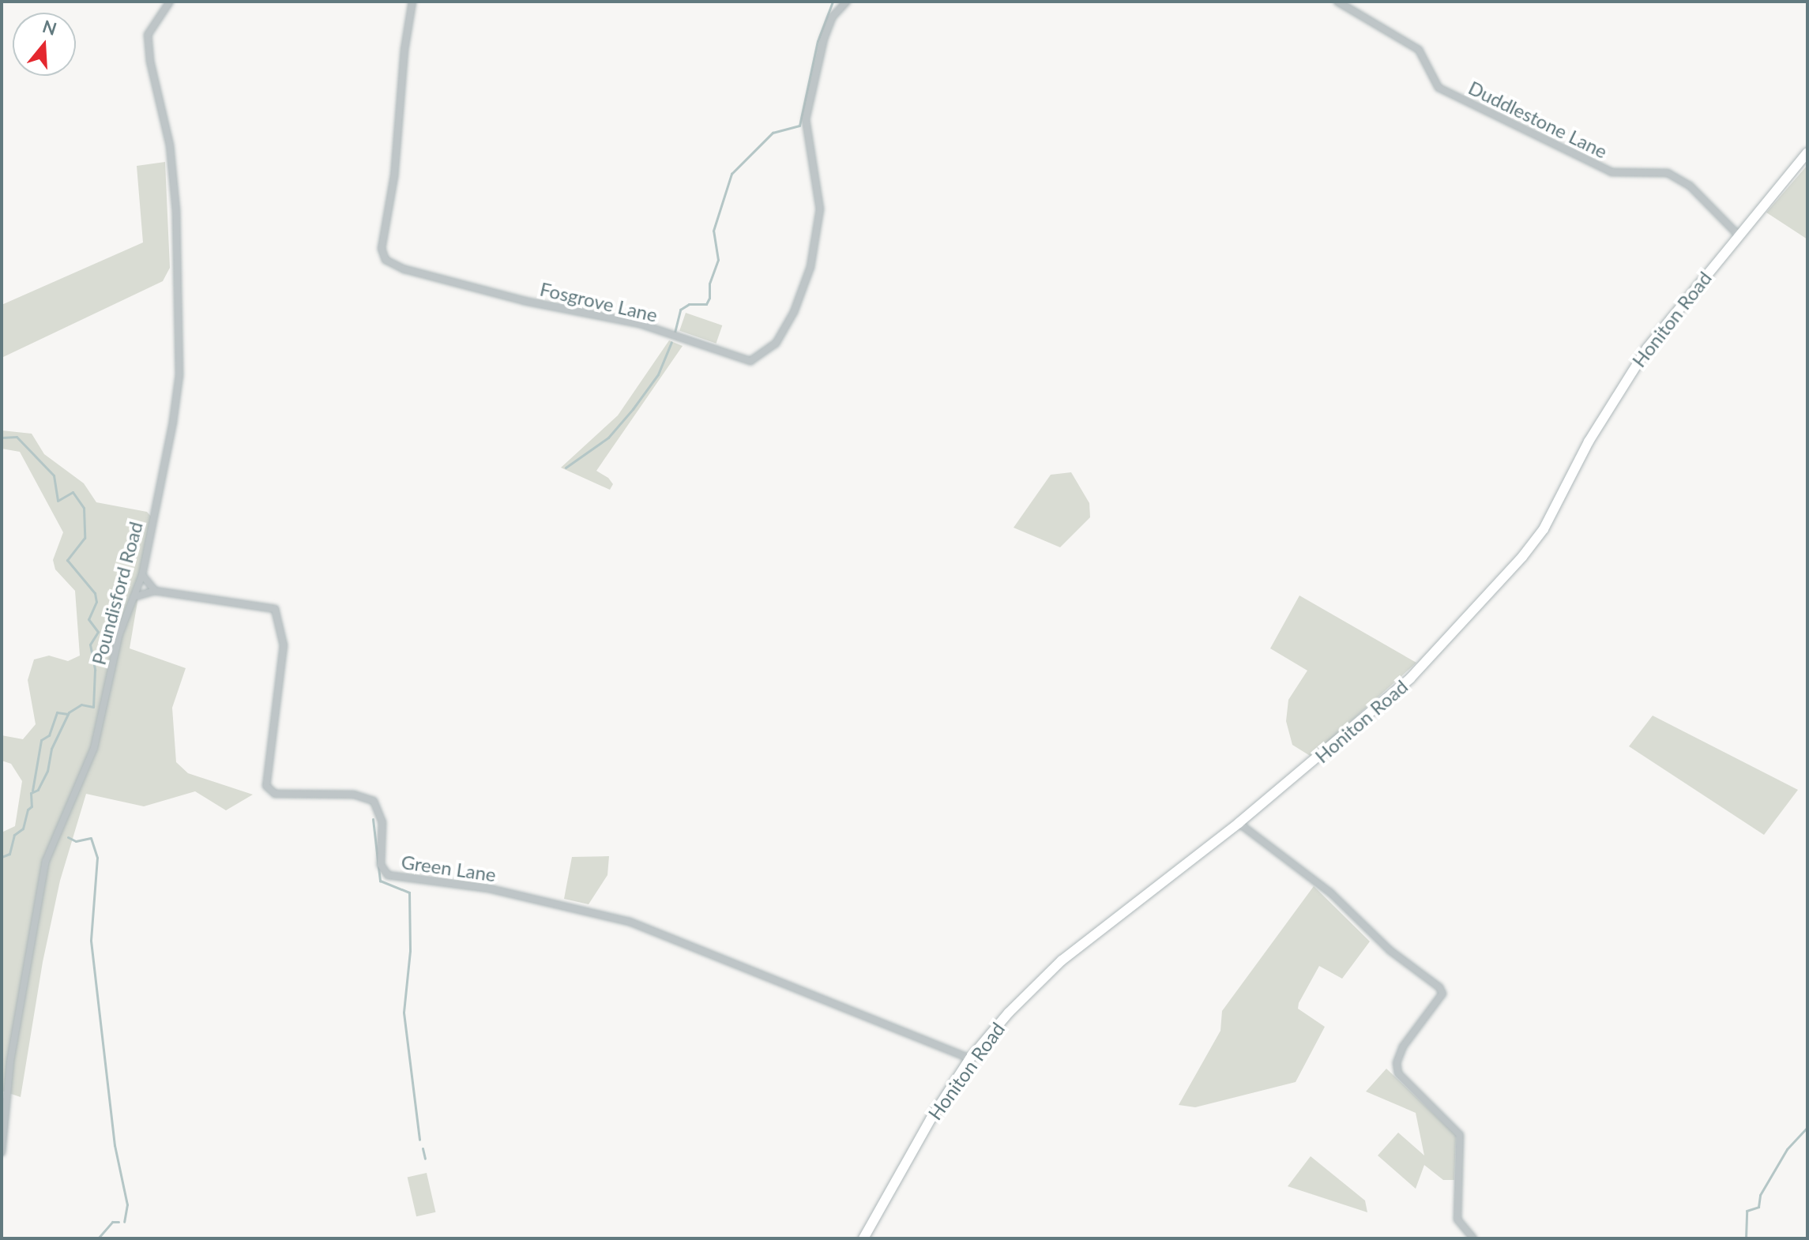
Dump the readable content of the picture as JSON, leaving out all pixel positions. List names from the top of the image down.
{
  "streets": {
    "main road": ["Honiton Road"],
    "street": [
      "Duddlestone Lane",
      "Fosgrove Lane",
      "Poundisford Road",
      "Green Lane"
    ]
  },
  "crossings": [
    ["Duddlestone Lane", "Honiton Road"],
    ["Honiton Road", "Green Lane"]
  ],
  "north": "top"
}
